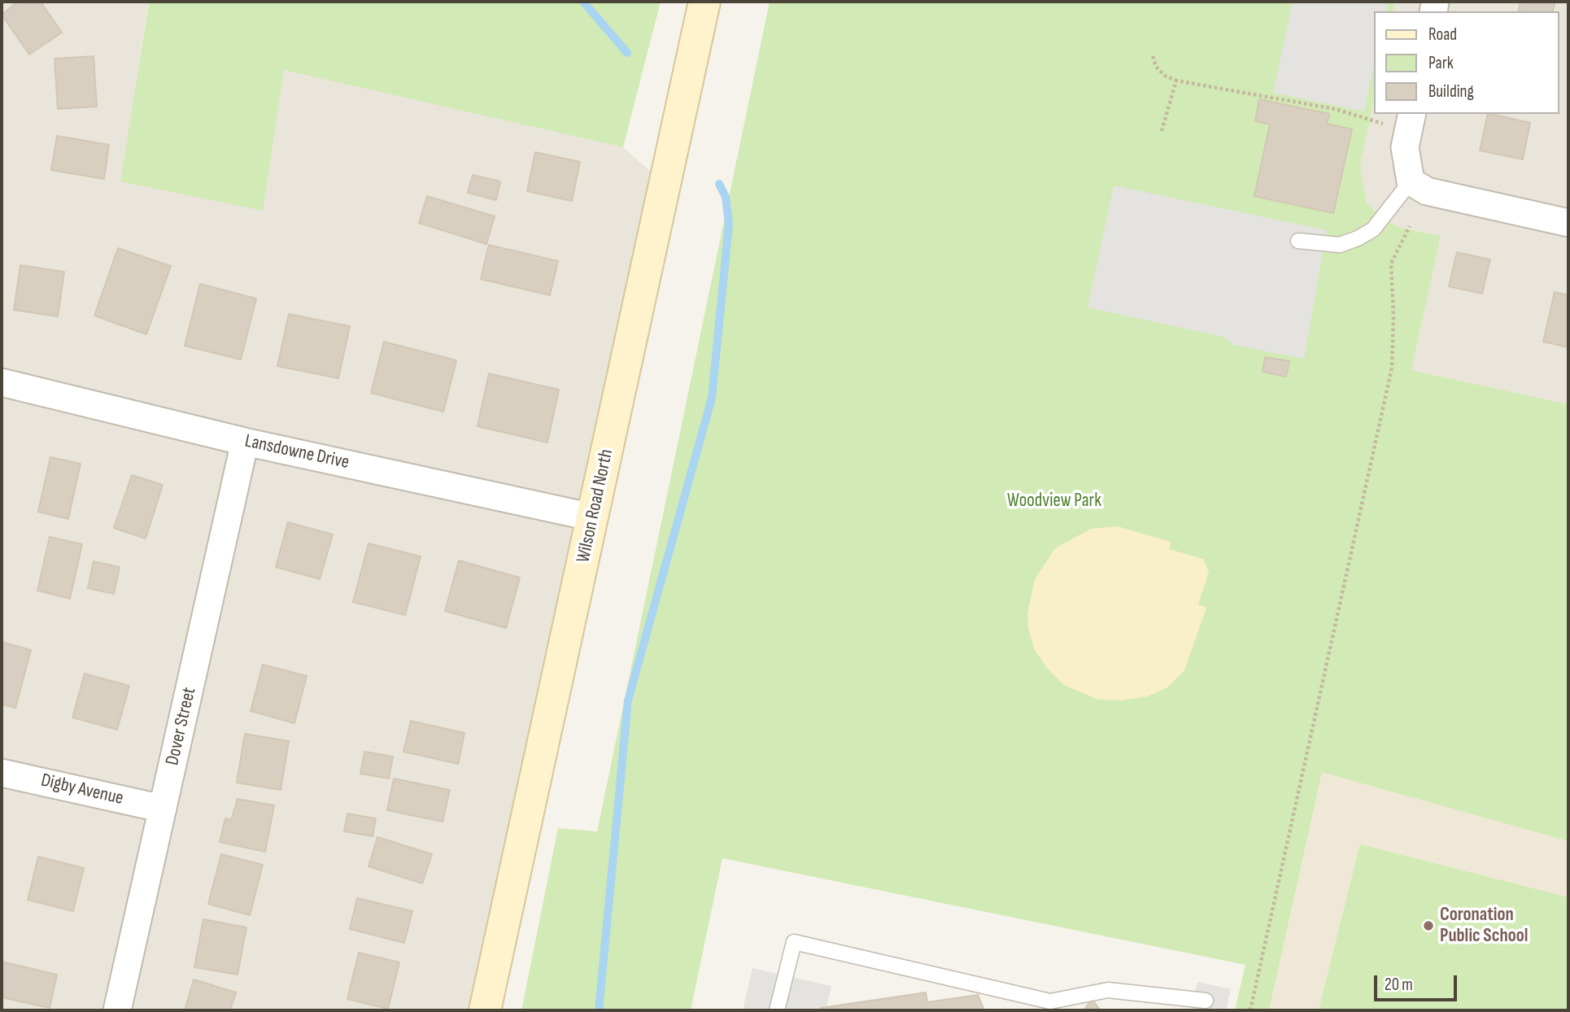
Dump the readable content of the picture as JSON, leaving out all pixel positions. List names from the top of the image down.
{
  "streets": {
    "main road": ["Wilson Road North"],
    "street": ["Lansdowne Drive", "Dover Street", "Digby Avenue"]
  },
  "crossings": [
    ["Lansdowne Drive", "Wilson Road North"],
    ["Lansdowne Drive", "Dover Street"],
    ["Dover Street", "Digby Avenue"]
  ],
  "parks": ["Woodview Park"],
  "places": ["Coronation Public School"],
  "legend": ["Road", "Park", "Building"],
  "scale_bar": "20 m"
}
